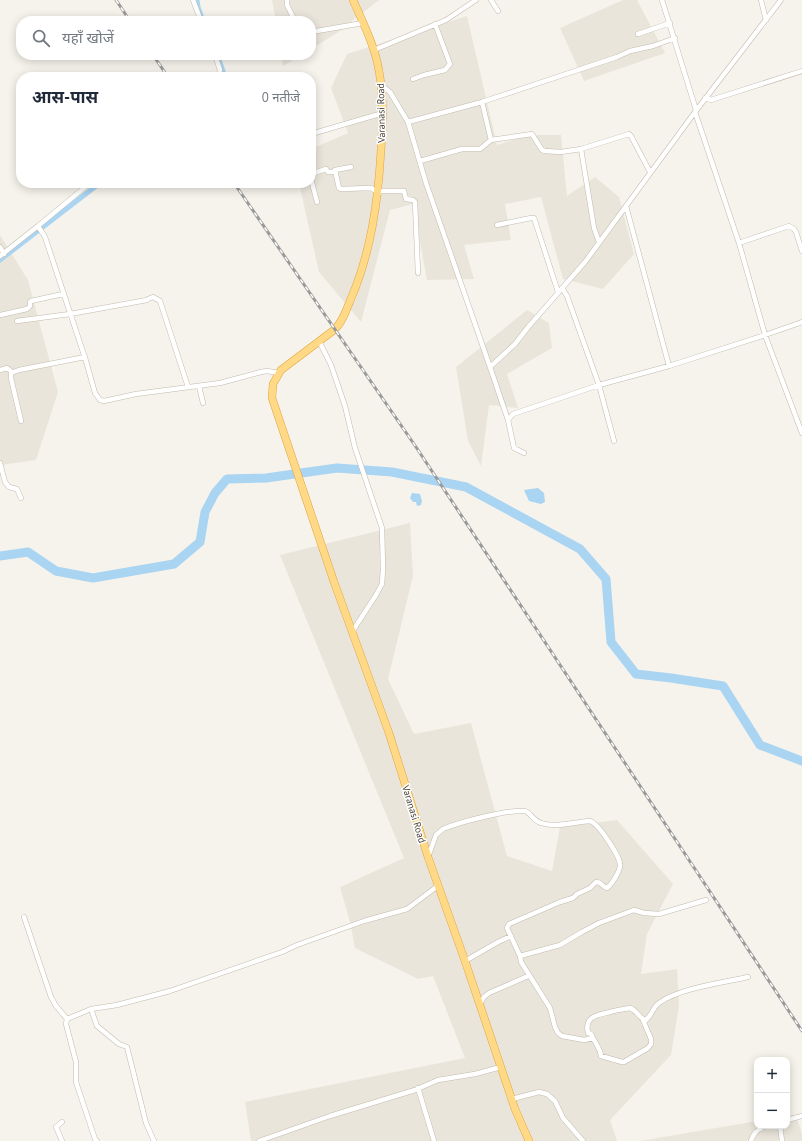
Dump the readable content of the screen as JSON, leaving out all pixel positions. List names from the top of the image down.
{
  "streets": {
    "highway": ["Varanasi Road"]
  },
  "page": {
    "search": "यहाँ खोजें",
    "heading": ["आस-पास", "0 नतीजे"],
    "map_buttons": ["+", "−"]
  }
}
